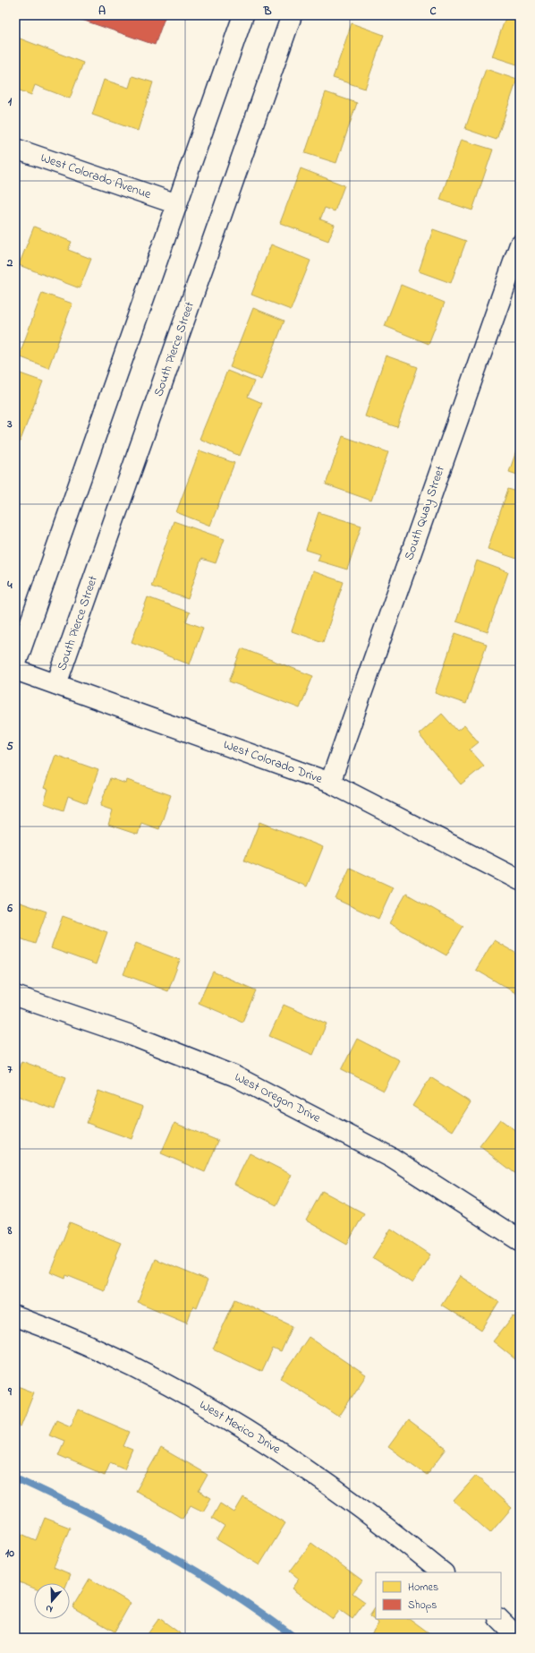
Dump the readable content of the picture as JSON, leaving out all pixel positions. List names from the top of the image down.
{
  "streets": {
    "street": [
      "West Colorado Avenue",
      "South Pierce Street",
      "South Quay Street",
      "West Colorado Drive",
      "West Oregon Drive",
      "West Mexico Drive"
    ]
  },
  "crossings": [
    ["South Pierce Street", "West Colorado Drive"],
    ["South Quay Street", "West Colorado Drive"]
  ],
  "legend": ["Homes", "Shops"],
  "north": "bottom",
  "grid": {
    "columns": ["A", "B", "C"],
    "rows": [
      "1",
      "2",
      "3",
      "4",
      "5",
      "6",
      "7",
      "8",
      "9",
      "10"
    ]
  }
}
